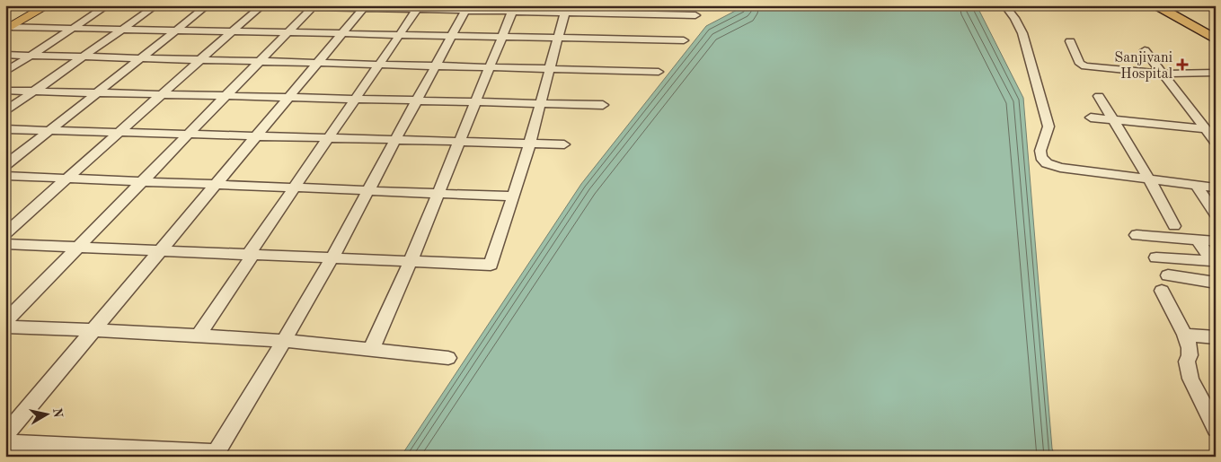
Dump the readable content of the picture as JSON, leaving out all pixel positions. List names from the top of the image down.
{
  "places": {
    "health": ["Sanjivani Hospital"]
  },
  "north": "right"
}
